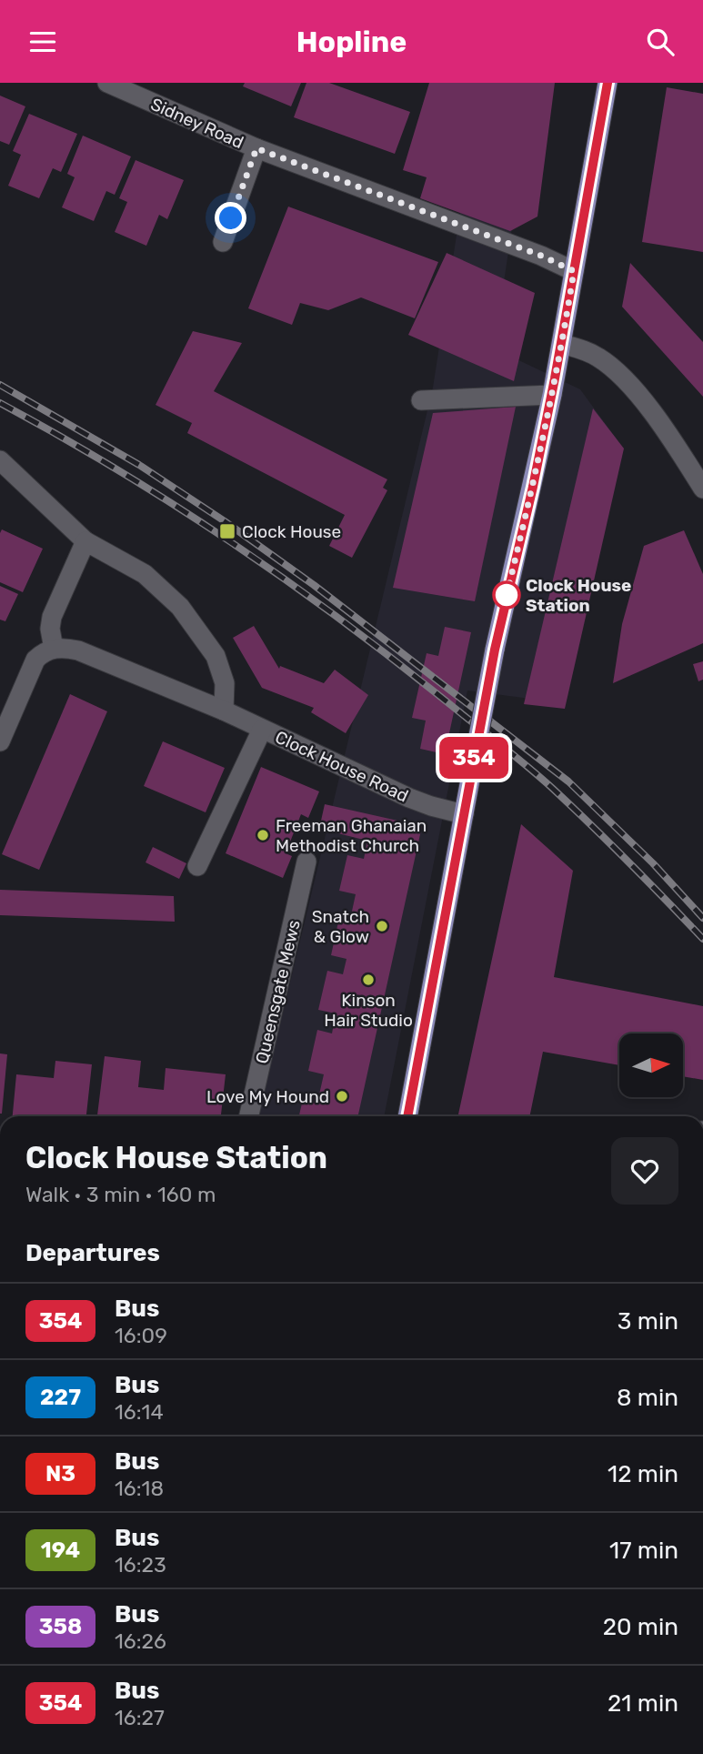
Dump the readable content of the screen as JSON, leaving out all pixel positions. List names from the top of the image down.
{
  "streets": {
    "street": ["Sidney Road", "Clock House Road", "Queensgate Mews"]
  },
  "places": {
    "transit": ["Clock House"],
    "other": [
      "Clock House Station",
      "Freeman Ghanaian Methodist Church",
      "Snatch & Glow",
      "Kinson Hair Studio",
      "Love My Hound"
    ]
  },
  "lines": ["bus line 354"],
  "north": "right",
  "page": {
    "header": "Hopline",
    "on_map": "354",
    "heading": [
      ["Clock House Station", "Walk · 3 min · 160 m"],
      "Departures"
    ],
    "list": [
      {
        "mark": "354",
        "name": "Bus",
        "note": "16:09",
        "value": "3 min"
      },
      {
        "mark": "227",
        "name": "Bus",
        "note": "16:14",
        "value": "8 min"
      },
      {
        "mark": "N3",
        "name": "Bus",
        "note": "16:18",
        "value": "12 min"
      },
      {
        "mark": "194",
        "name": "Bus",
        "note": "16:23",
        "value": "17 min"
      },
      {
        "mark": "358",
        "name": "Bus",
        "note": "16:26",
        "value": "20 min"
      },
      {
        "mark": "354",
        "name": "Bus",
        "note": "16:27",
        "value": "21 min"
      }
    ]
  }
}
